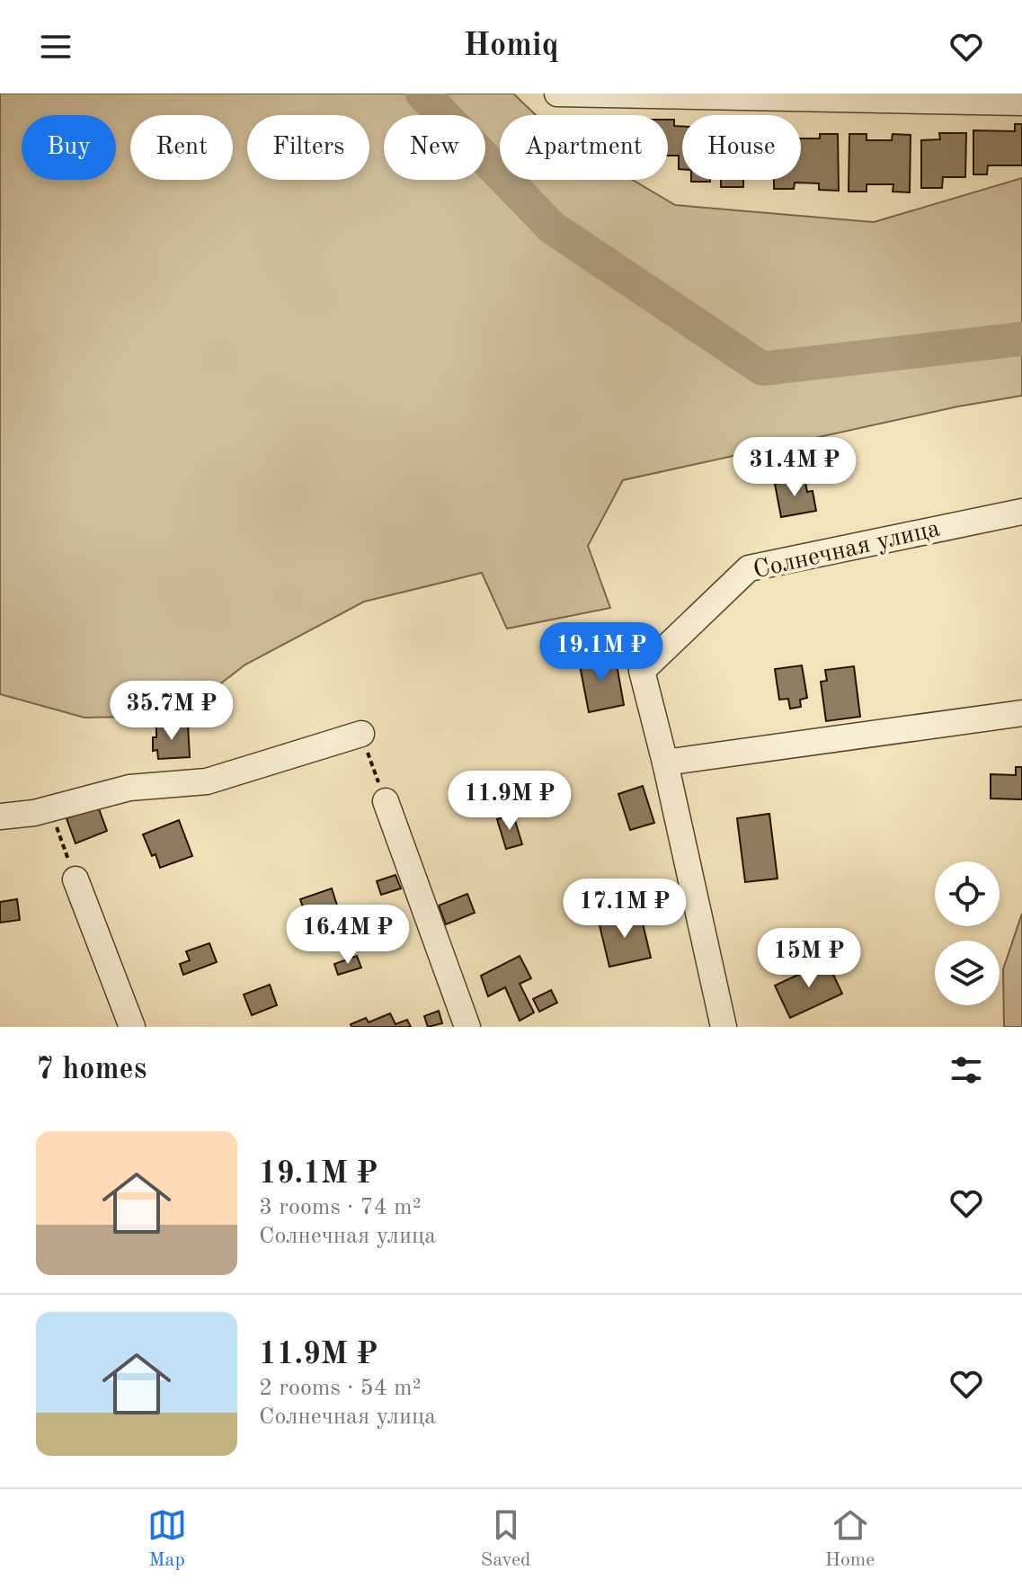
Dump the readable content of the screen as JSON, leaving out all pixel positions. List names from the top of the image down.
{
  "streets": {
    "street": ["Солнечная улица"]
  },
  "page": {
    "header": "Homiq",
    "chip": [
      "Buy",
      "Rent",
      "Filters",
      "New",
      "Apartment",
      "House"
    ],
    "price": [
      "31.4M ₽",
      "19.1M ₽",
      "35.7M ₽",
      "11.9M ₽",
      "17.1M ₽",
      "16.4M ₽",
      "15M ₽"
    ],
    "heading": "7 homes",
    "list": [
      {
        "name": "19.1M ₽",
        "note": "3 rooms · 74 m² · Солнечная улица"
      },
      {
        "name": "11.9M ₽",
        "note": "2 rooms · 54 m² · Солнечная улица"
      }
    ],
    "tabs": ["Map", "Saved", "Home"]
  }
}
